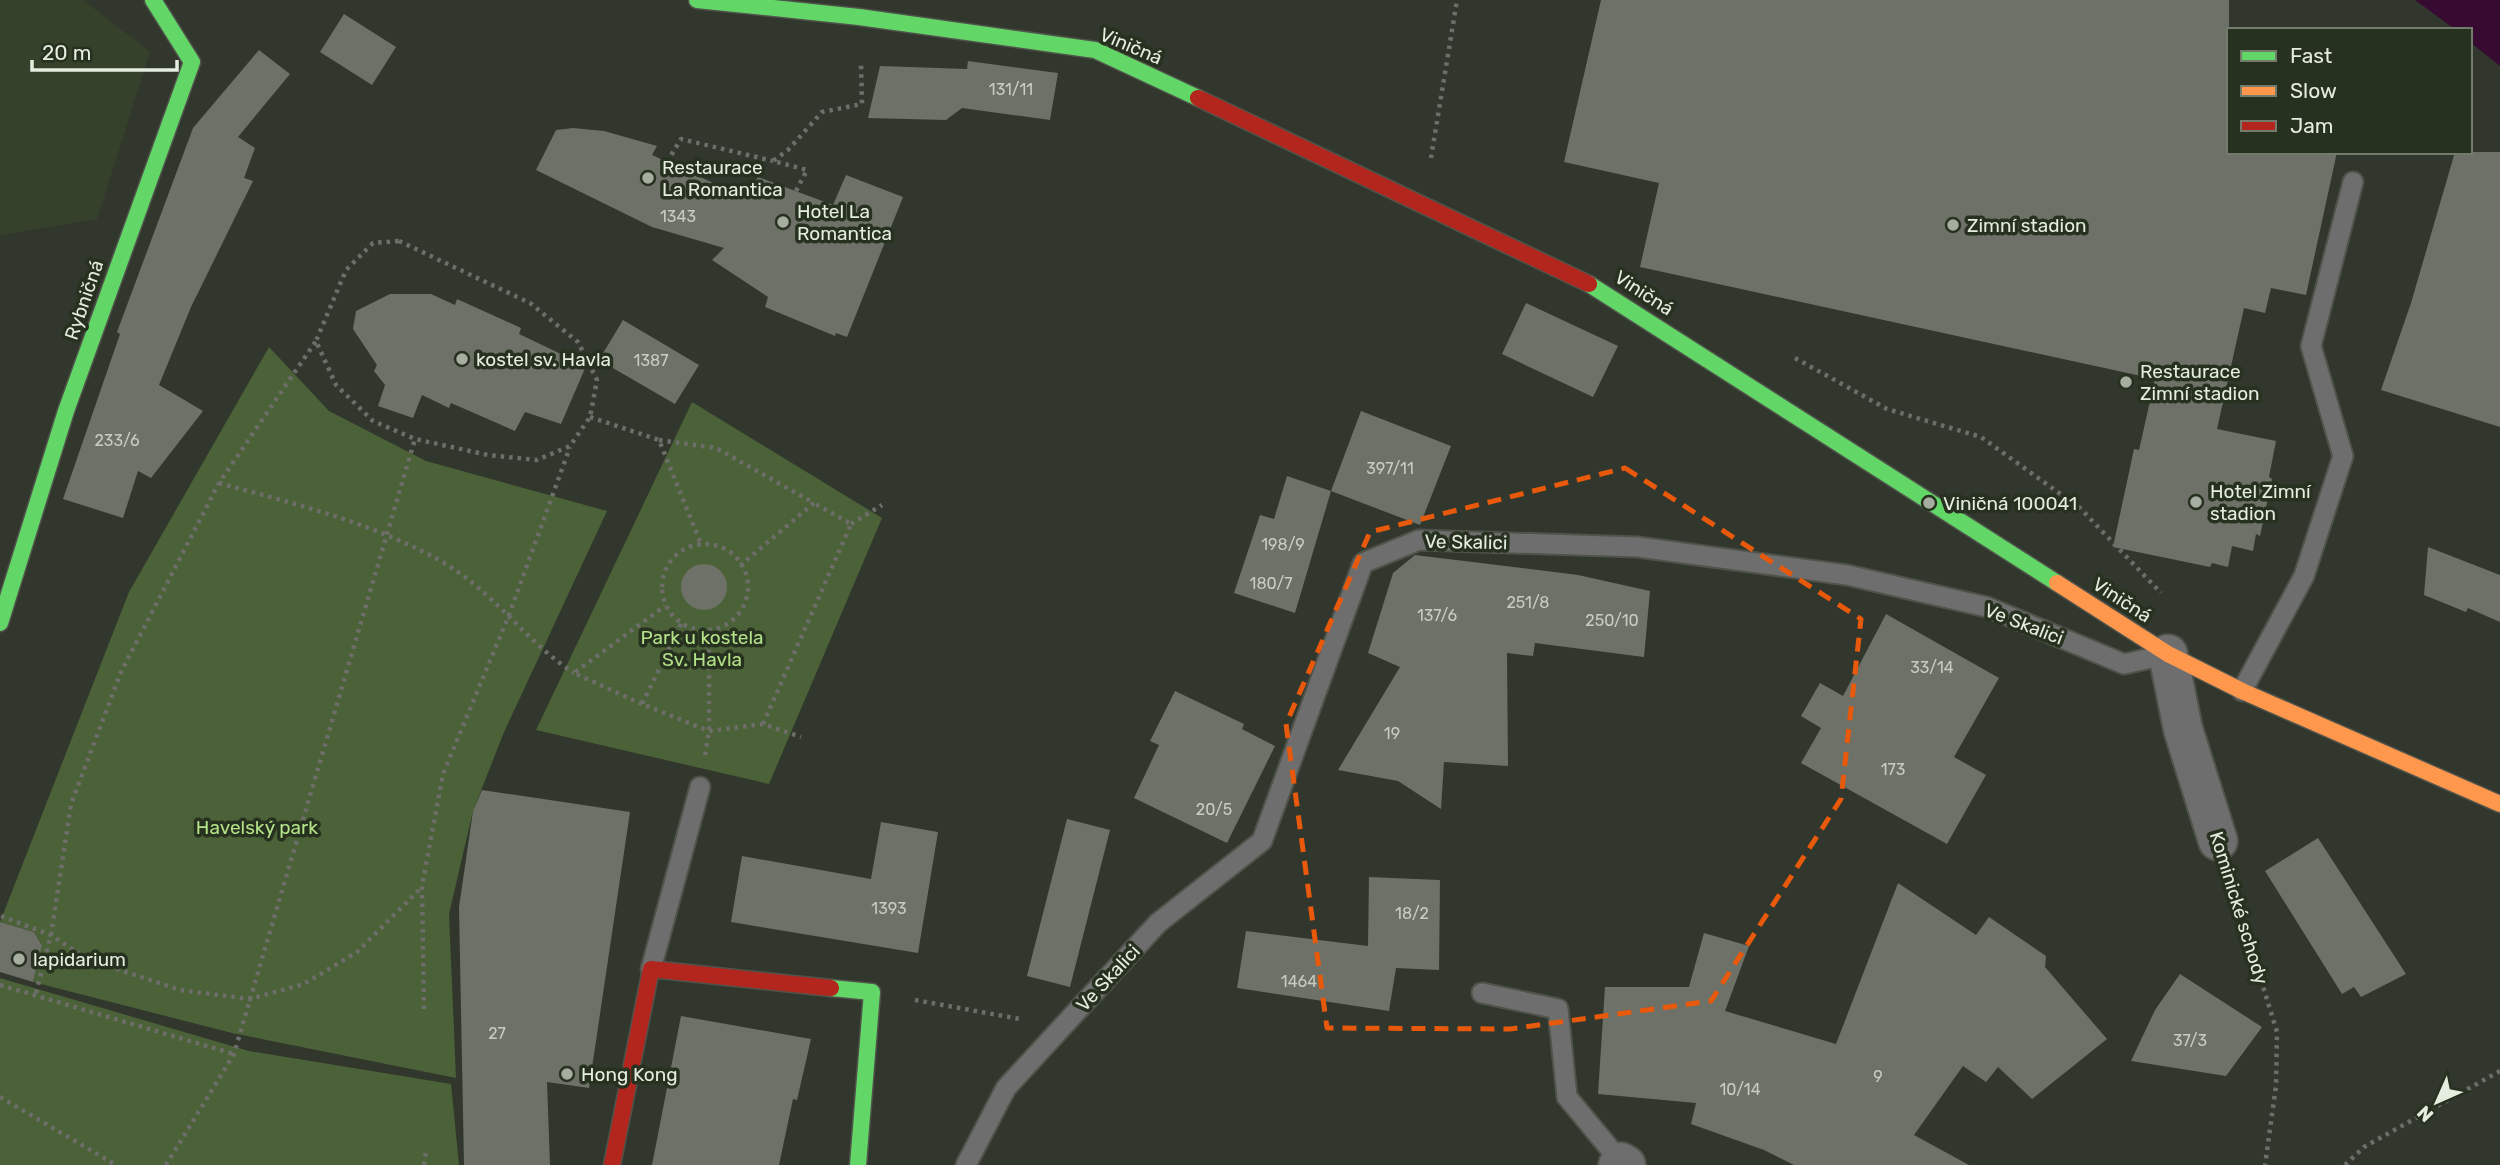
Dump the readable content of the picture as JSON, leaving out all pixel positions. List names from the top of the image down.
{
  "streets": {
    "street": ["Viničná", "Rybničná", "Kominické schody"],
    "lane": ["Ve Skalici"]
  },
  "crossings": [
    ["Viničná", "Ve Skalici"],
    ["Viničná", "Kominické schody"],
    ["Ve Skalici", "Kominické schody"]
  ],
  "parks": ["Park u kostela Sv. Havla", "Havelský park"],
  "places": [
    "Restaurace La Romantica",
    "Hotel La Romantica",
    "Zimní stadion",
    "kostel sv. Havla",
    "Restaurace Zimní stadion",
    "Hotel Zimní stadion",
    "Viničná 100041",
    "lapidarium",
    "Hong Kong"
  ],
  "house_numbers": [
    "131/11",
    "1343",
    "1387",
    "233/6",
    "397/11",
    "198/9",
    "180/7",
    "251/8",
    "137/6",
    "250/10",
    "33/14",
    "19",
    "173",
    "20/5",
    "1393",
    "18/2",
    "1464",
    "27",
    "37/3",
    "9",
    "10/14"
  ],
  "legend": ["Fast", "Slow", "Jam"],
  "scale_bar": "20 m",
  "north": "bottom left"
}
